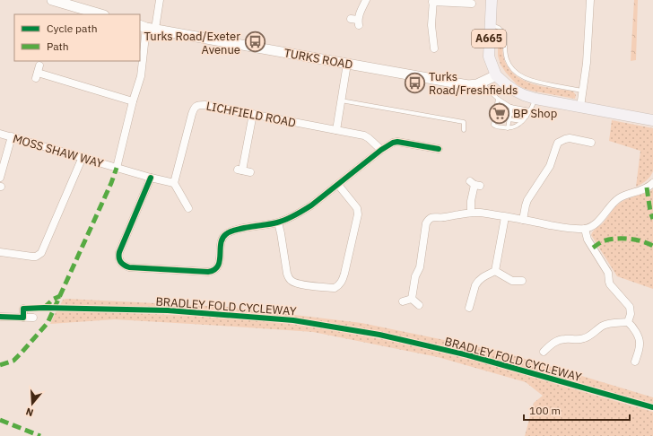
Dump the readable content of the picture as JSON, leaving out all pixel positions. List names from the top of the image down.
{
  "streets": {
    "main road": ["A665"],
    "street": ["TURKS ROAD", "LICHFIELD ROAD", "MOSS SHAW WAY"],
    "cycle path": ["BRADLEY FOLD CYCLEWAY"]
  },
  "crossings": [
    ["A665", "TURKS ROAD"],
    ["LICHFIELD ROAD", "MOSS SHAW WAY"]
  ],
  "places": {
    "bus stop": ["Turks Road/Exeter Avenue", "Turks Road/Freshfields"],
    "supermarket": ["BP Shop"]
  },
  "legend": ["Cycle path", "Path"],
  "scale_bar": "100 m",
  "north": "bottom"
}
